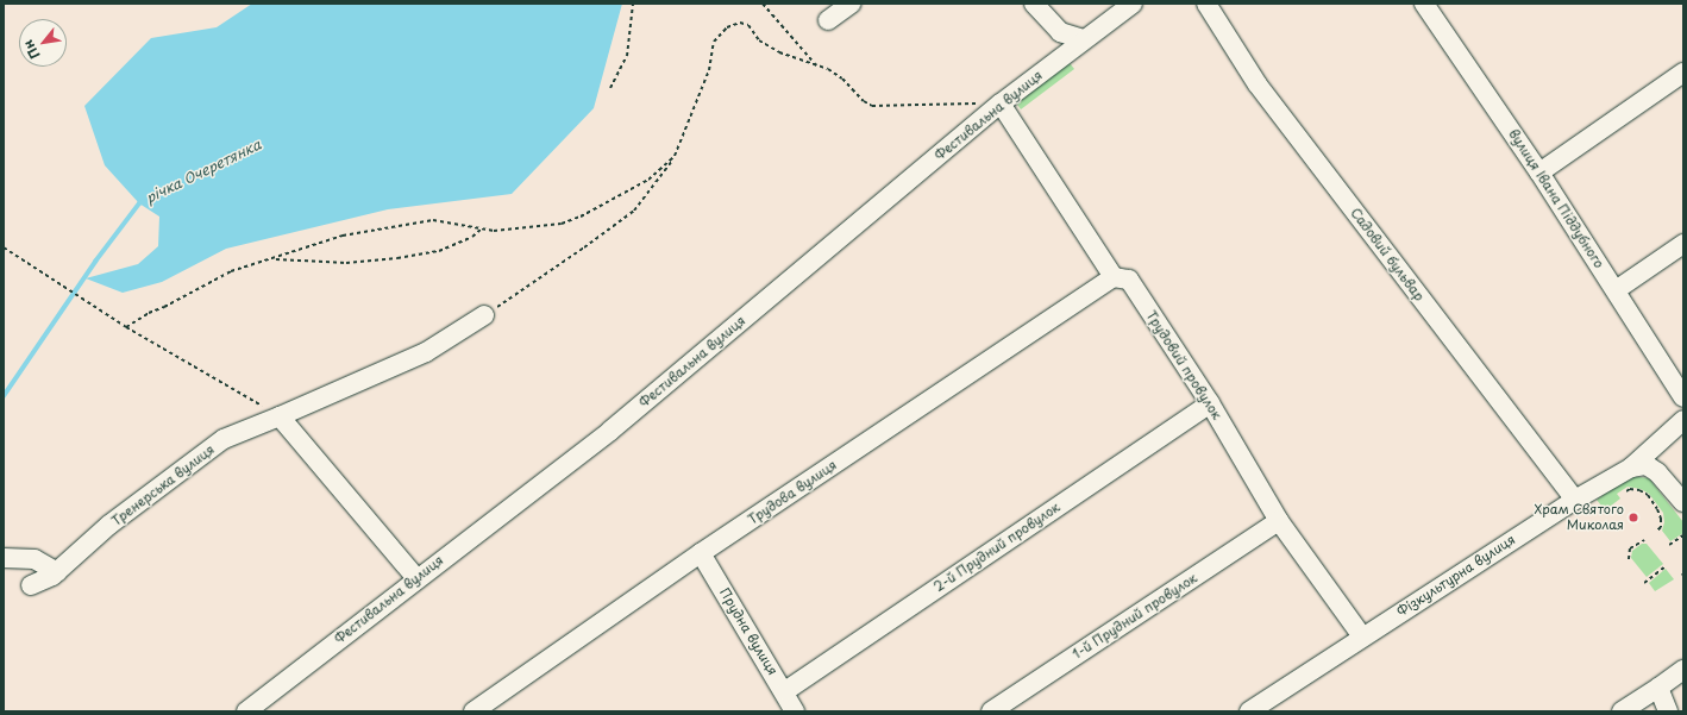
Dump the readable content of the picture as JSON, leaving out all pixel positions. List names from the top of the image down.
{
  "streets": {
    "street": [
      "Фестивальна вулиця",
      "вулиця Івана Піддубного",
      "Садовий бульвар",
      "Трудовий провулок",
      "Тренерська вулиця",
      "Трудова вулиця",
      "2-й Прудний провулок",
      "Фізкультурна вулиця",
      "1-й Прудний провулок",
      "Прудна вулиця"
    ]
  },
  "crossings": [
    ["Садовий бульвар", "Фізкультурна вулиця"],
    ["Трудовий провулок", "Трудова вулиця"],
    ["Трудовий провулок", "2-й Прудний провулок"],
    ["Трудовий провулок", "Фізкультурна вулиця"],
    ["Трудовий провулок", "1-й Прудний провулок"],
    ["Трудова вулиця", "Прудна вулиця"],
    ["2-й Прудний провулок", "Прудна вулиця"]
  ],
  "water": ["річка Очеретянка"],
  "places": ["Храм Святого Миколая"],
  "north": "bottom left"
}
